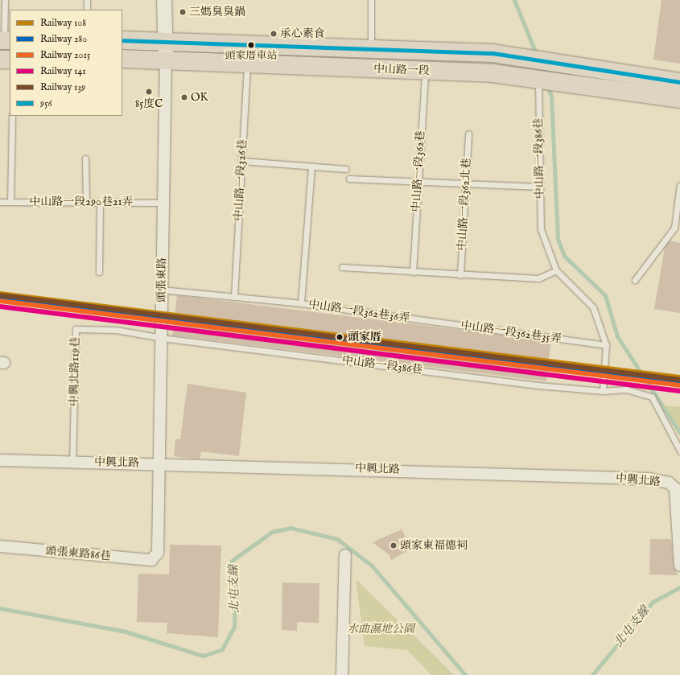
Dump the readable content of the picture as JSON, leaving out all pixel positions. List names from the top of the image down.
{
  "streets": {
    "main road": ["中山路一段"],
    "street": ["頭張東路", "中興北路", "頭張東路86巷"],
    "lane": [
      "中山路一段386巷",
      "中山路一段362巷",
      "中山路一段326巷",
      "中山路一段290巷21弄",
      "中山路一段362北巷",
      "中山路一段362巷36弄",
      "中山路一段362巷35弄",
      "中興北路119巷"
    ]
  },
  "crossings": [
    ["中山路一段", "中山路一段386巷"],
    ["中山路一段", "中山路一段362巷"],
    ["中山路一段", "中山路一段326巷"],
    ["中山路一段", "頭張東路"],
    ["中山路一段386巷", "頭張東路"],
    ["中山路一段386巷", "中山路一段362巷35弄"],
    ["中山路一段386巷", "中興北路119巷"],
    ["中山路一段326巷", "中山路一段362巷36弄"],
    ["中山路一段290巷21弄", "頭張東路"],
    ["頭張東路", "中山路一段362巷36弄"],
    ["頭張東路", "中興北路119巷"],
    ["頭張東路", "中興北路"],
    ["頭張東路", "頭張東路86巷"],
    ["中山路一段362巷36弄", "中山路一段362巷35弄"],
    ["中興北路119巷", "中興北路"]
  ],
  "water": ["北屯支線"],
  "parks": ["水曲濕地公園"],
  "places": [
    "三媽臭臭鍋",
    "承心素食",
    "頭家厝車站",
    "85度C",
    "OK",
    "頭家厝",
    "頭家東福德祠"
  ],
  "lines": [
    "transit line 956",
    "rail line 108",
    "rail line 139",
    "rail line 280",
    "rail line 2015",
    "rail line 141"
  ],
  "legend": [
    "Railway 108",
    "Railway 280",
    "Railway 2015",
    "Railway 141",
    "Railway 139",
    "956"
  ]
}
